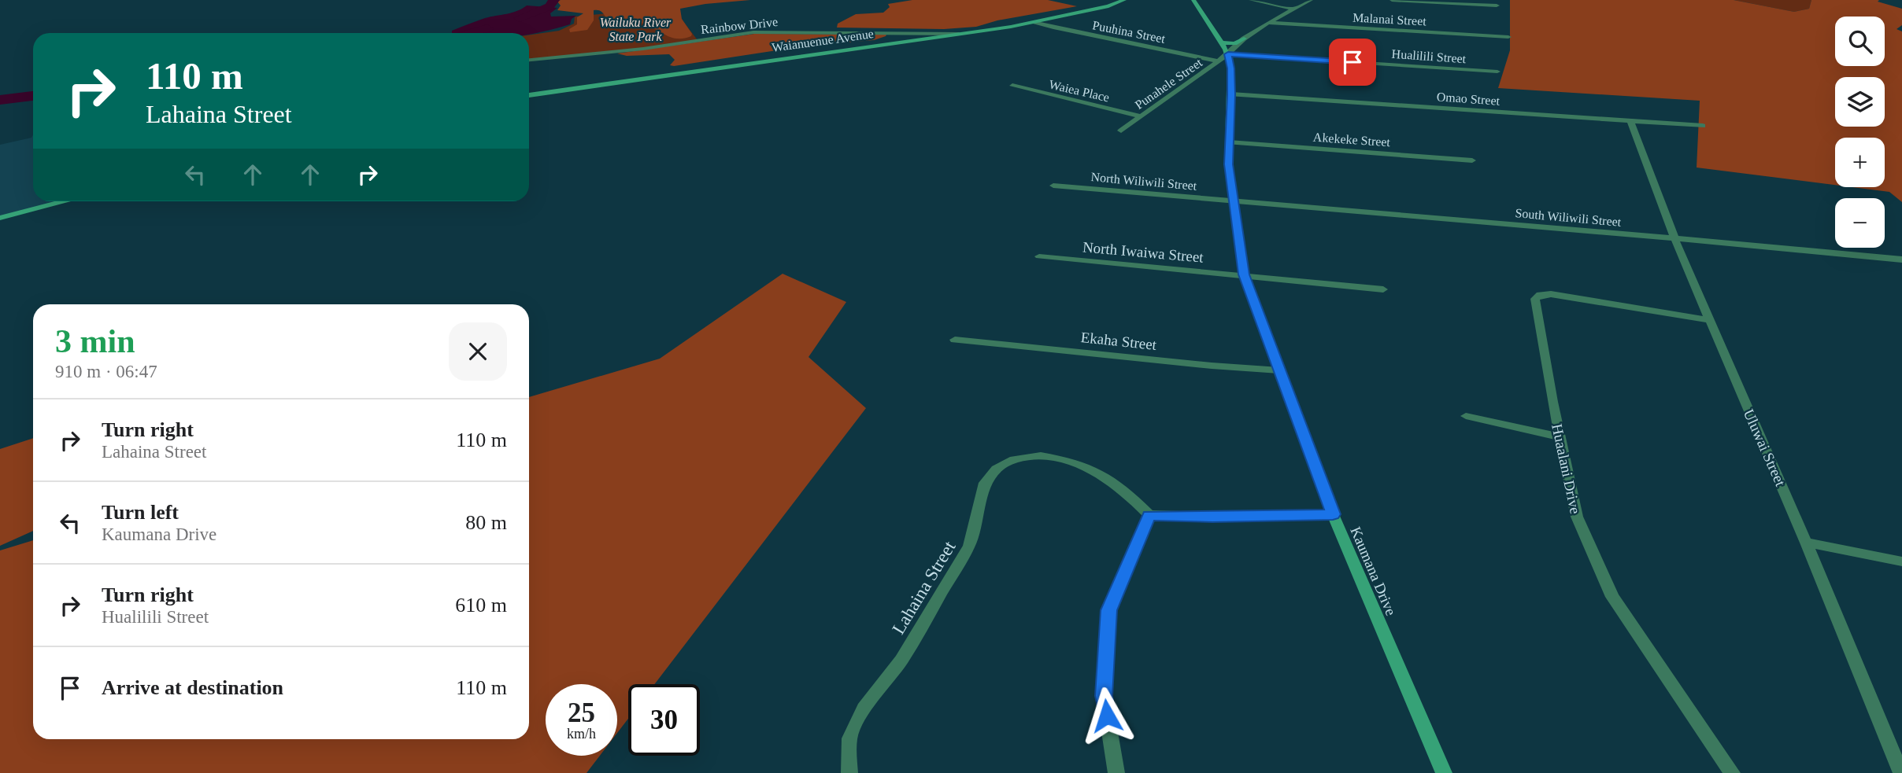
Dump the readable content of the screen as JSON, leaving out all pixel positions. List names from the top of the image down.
{
  "streets": {
    "street": [
      "Malanai Street",
      "Rainbow Drive",
      "Puuhina Street",
      "Waianuenue Avenue",
      "Hualilili Street",
      "Punahele Street",
      "Waiea Place",
      "Omao Street",
      "Akekeke Street",
      "North Wiliwili Street",
      "South Wiliwili Street",
      "North Iwaiwa Street",
      "Ekaha Street",
      "Uluwai Street",
      "Huaalani Drive",
      "Kaumana Drive",
      "Lahaina Street"
    ]
  },
  "crossings": [
    ["Malanai Street", "Punahele Street"],
    ["Rainbow Drive", "Waianuenue Avenue"],
    ["Puuhina Street", "Waianuenue Avenue"],
    ["Puuhina Street", "Hualilili Street"],
    ["Puuhina Street", "Punahele Street"],
    ["Puuhina Street", "Kaumana Drive"],
    ["Hualilili Street", "Punahele Street"],
    ["Hualilili Street", "Kaumana Drive"],
    ["Punahele Street", "Waiea Place"],
    ["Punahele Street", "Kaumana Drive"],
    ["Omao Street", "Uluwai Street"],
    ["Omao Street", "Kaumana Drive"],
    ["Akekeke Street", "Kaumana Drive"],
    ["North Wiliwili Street", "South Wiliwili Street"],
    ["North Wiliwili Street", "Kaumana Drive"],
    ["South Wiliwili Street", "Uluwai Street"],
    ["South Wiliwili Street", "Kaumana Drive"],
    ["North Iwaiwa Street", "Kaumana Drive"],
    ["Ekaha Street", "Kaumana Drive"],
    ["Uluwai Street", "Huaalani Drive"]
  ],
  "parks": ["Wailuku River State Park"],
  "page": {
    "map_buttons": ["+", "−"],
    "turn": ["110 m", "Lahaina Street"],
    "heading": ["3 min", "910 m · 06:47"],
    "list": [
      {
        "name": "Turn right",
        "note": "Lahaina Street",
        "value": "110 m"
      },
      {
        "name": "Turn left",
        "note": "Kaumana Drive",
        "value": "80 m"
      },
      {
        "name": "Turn right",
        "note": "Hualilili Street",
        "value": "610 m"
      },
      {
        "name": "Arrive at destination",
        "value": "110 m"
      }
    ],
    "speed": "25 km/h",
    "limit": "30"
  }
}
